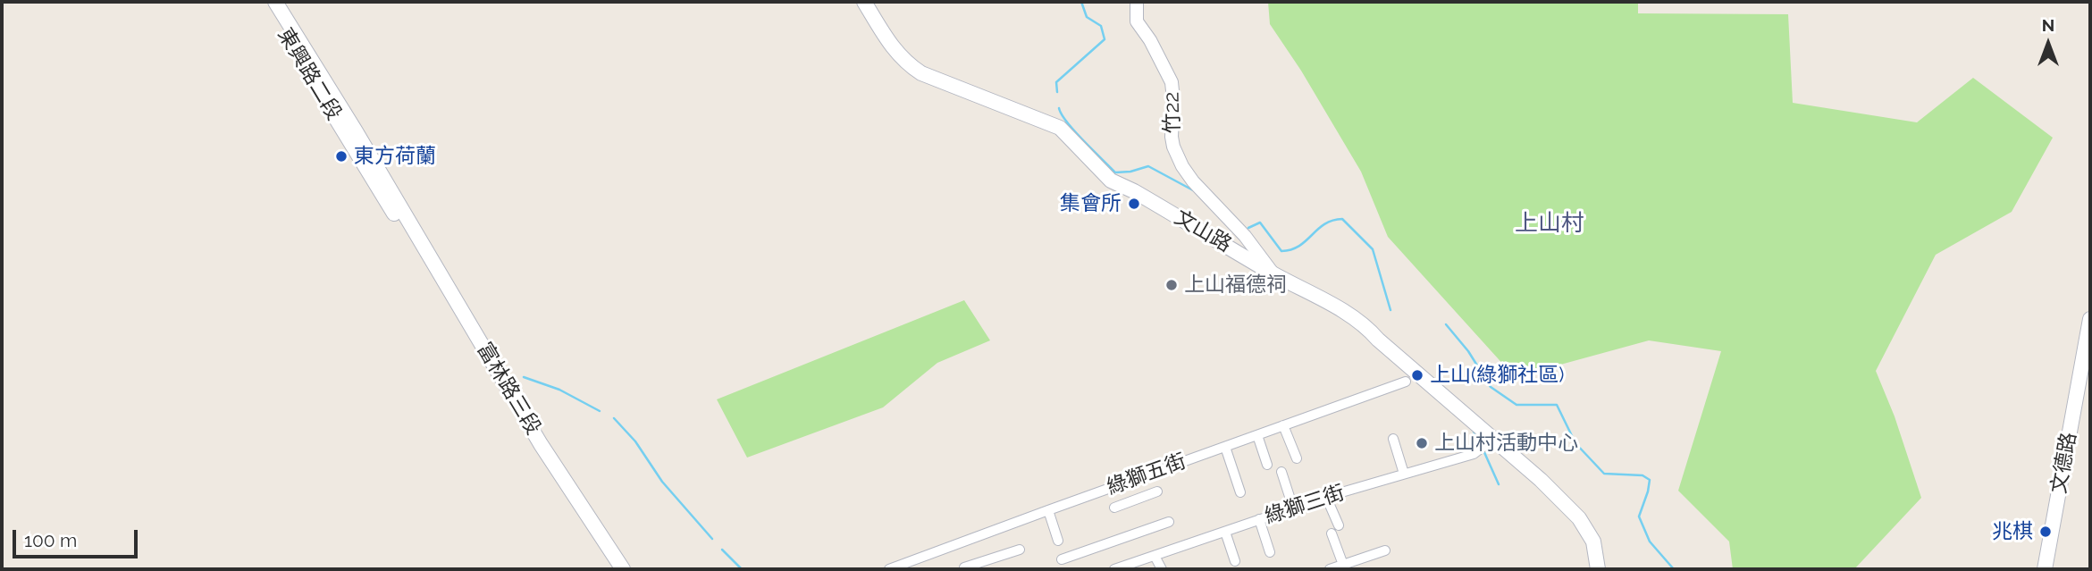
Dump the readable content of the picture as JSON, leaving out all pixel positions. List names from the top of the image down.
{
  "streets": {
    "main road": [
      "東興路二段",
      "文山路",
      "富林路三段",
      "文德路"
    ],
    "street": ["竹22", "綠獅五街", "綠獅三街"]
  },
  "crossings": [
    ["東興路二段", "富林路三段"],
    ["竹22", "文山路"],
    ["文山路", "綠獅三街"]
  ],
  "districts": ["上山村"],
  "places": [
    "東方荷蘭",
    "集會所",
    "上山福德祠",
    "上山(綠獅社區)",
    "上山村活動中心",
    "兆棋"
  ],
  "scale_bar": "100 m",
  "north": "top"
}
